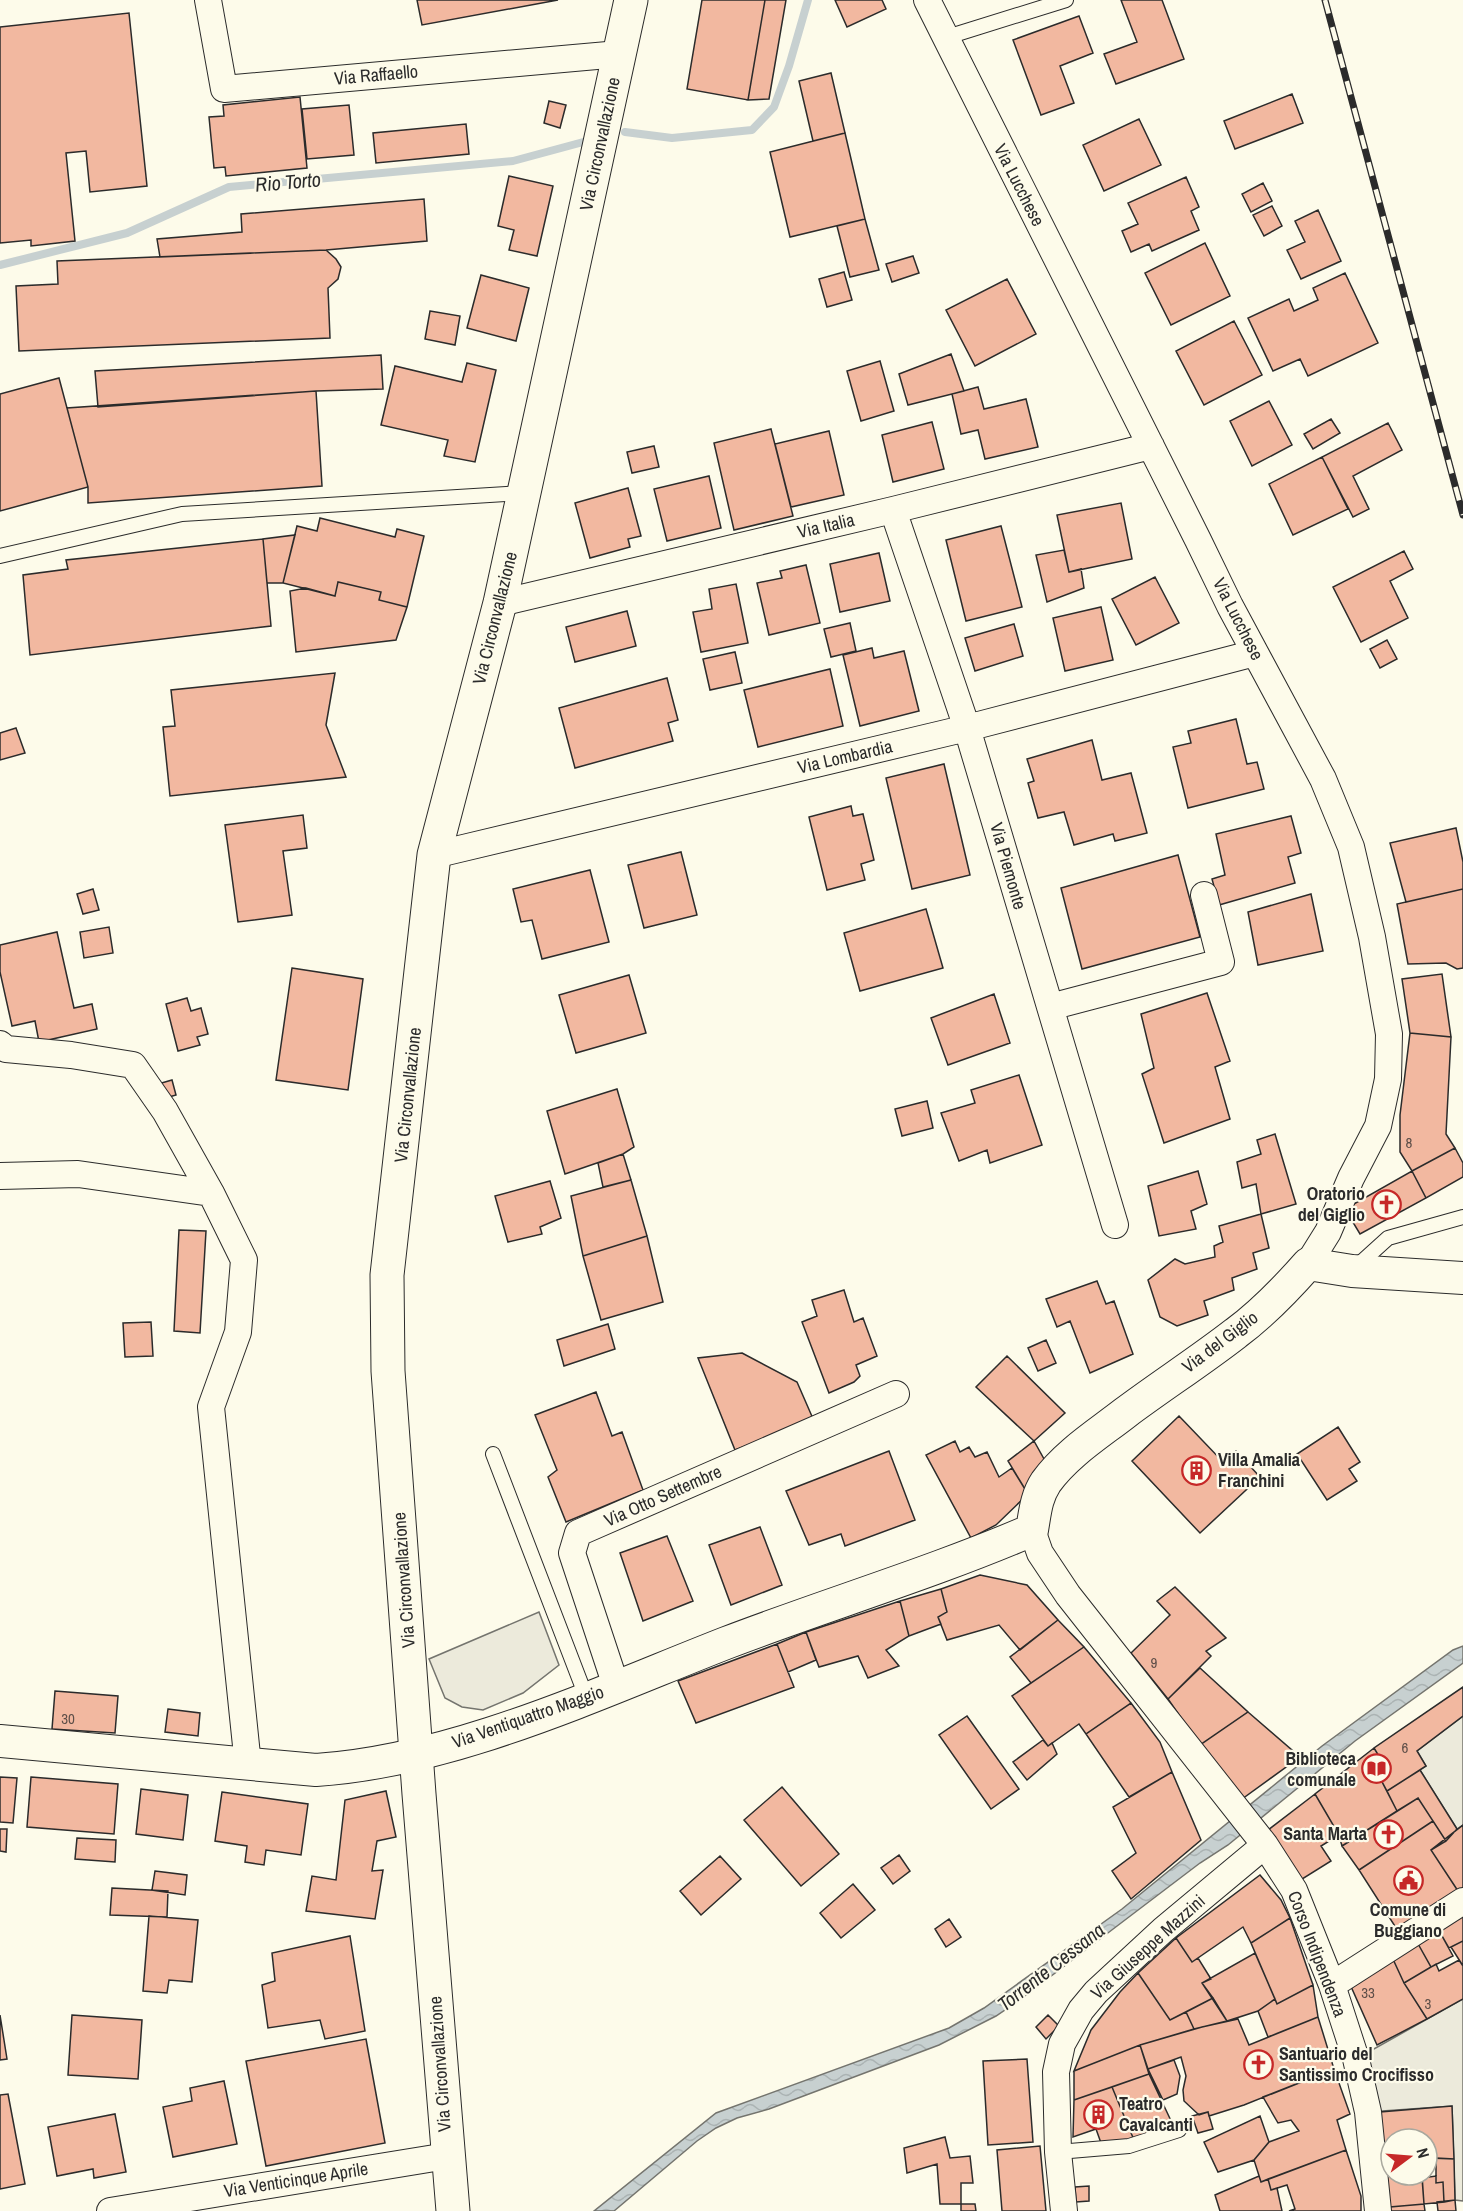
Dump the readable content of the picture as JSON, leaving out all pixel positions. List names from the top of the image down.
{
  "streets": {
    "main road": ["Via Circonvallazione"],
    "street": [
      "Via Raffaello",
      "Via Lucchese",
      "Via Italia",
      "Via Lombardia",
      "Via Piemonte",
      "Via del Giglio",
      "Via Otto Settembre",
      "Via Ventiquattro Maggio",
      "Via Giuseppe Mazzini",
      "Corso Indipendenza",
      "Via Venticinque Aprile"
    ]
  },
  "crossings": [
    ["Via Raffaello", "Via Circonvallazione"],
    ["Via Circonvallazione", "Via Italia"],
    ["Via Circonvallazione", "Via Lombardia"],
    ["Via Circonvallazione", "Via Ventiquattro Maggio"],
    ["Via Circonvallazione", "Via Venticinque Aprile"],
    ["Via Lucchese", "Via Italia"],
    ["Via Lucchese", "Via Lombardia"],
    ["Via Lucchese", "Via del Giglio"],
    ["Via Italia", "Via Piemonte"],
    ["Via Lombardia", "Via Piemonte"],
    ["Via del Giglio", "Via Ventiquattro Maggio"],
    ["Via del Giglio", "Corso Indipendenza"],
    ["Via Otto Settembre", "Via Ventiquattro Maggio"],
    ["Via Ventiquattro Maggio", "Corso Indipendenza"],
    ["Via Giuseppe Mazzini", "Corso Indipendenza"]
  ],
  "water": ["Rio Torto", "Torrente Cessana"],
  "places": {
    "church": ["Oratorio del Giglio", "Santa Marta", "Santuario del Santissimo Crocifisso"],
    "building": ["Villa Amalia Franchini", "Teatro Cavalcanti"],
    "library": ["Biblioteca comunale"],
    "public building": ["Comune di Buggiano"]
  },
  "house_numbers": [
    "8",
    "9",
    "30",
    "6",
    "33",
    "3"
  ],
  "north": "right"
}
